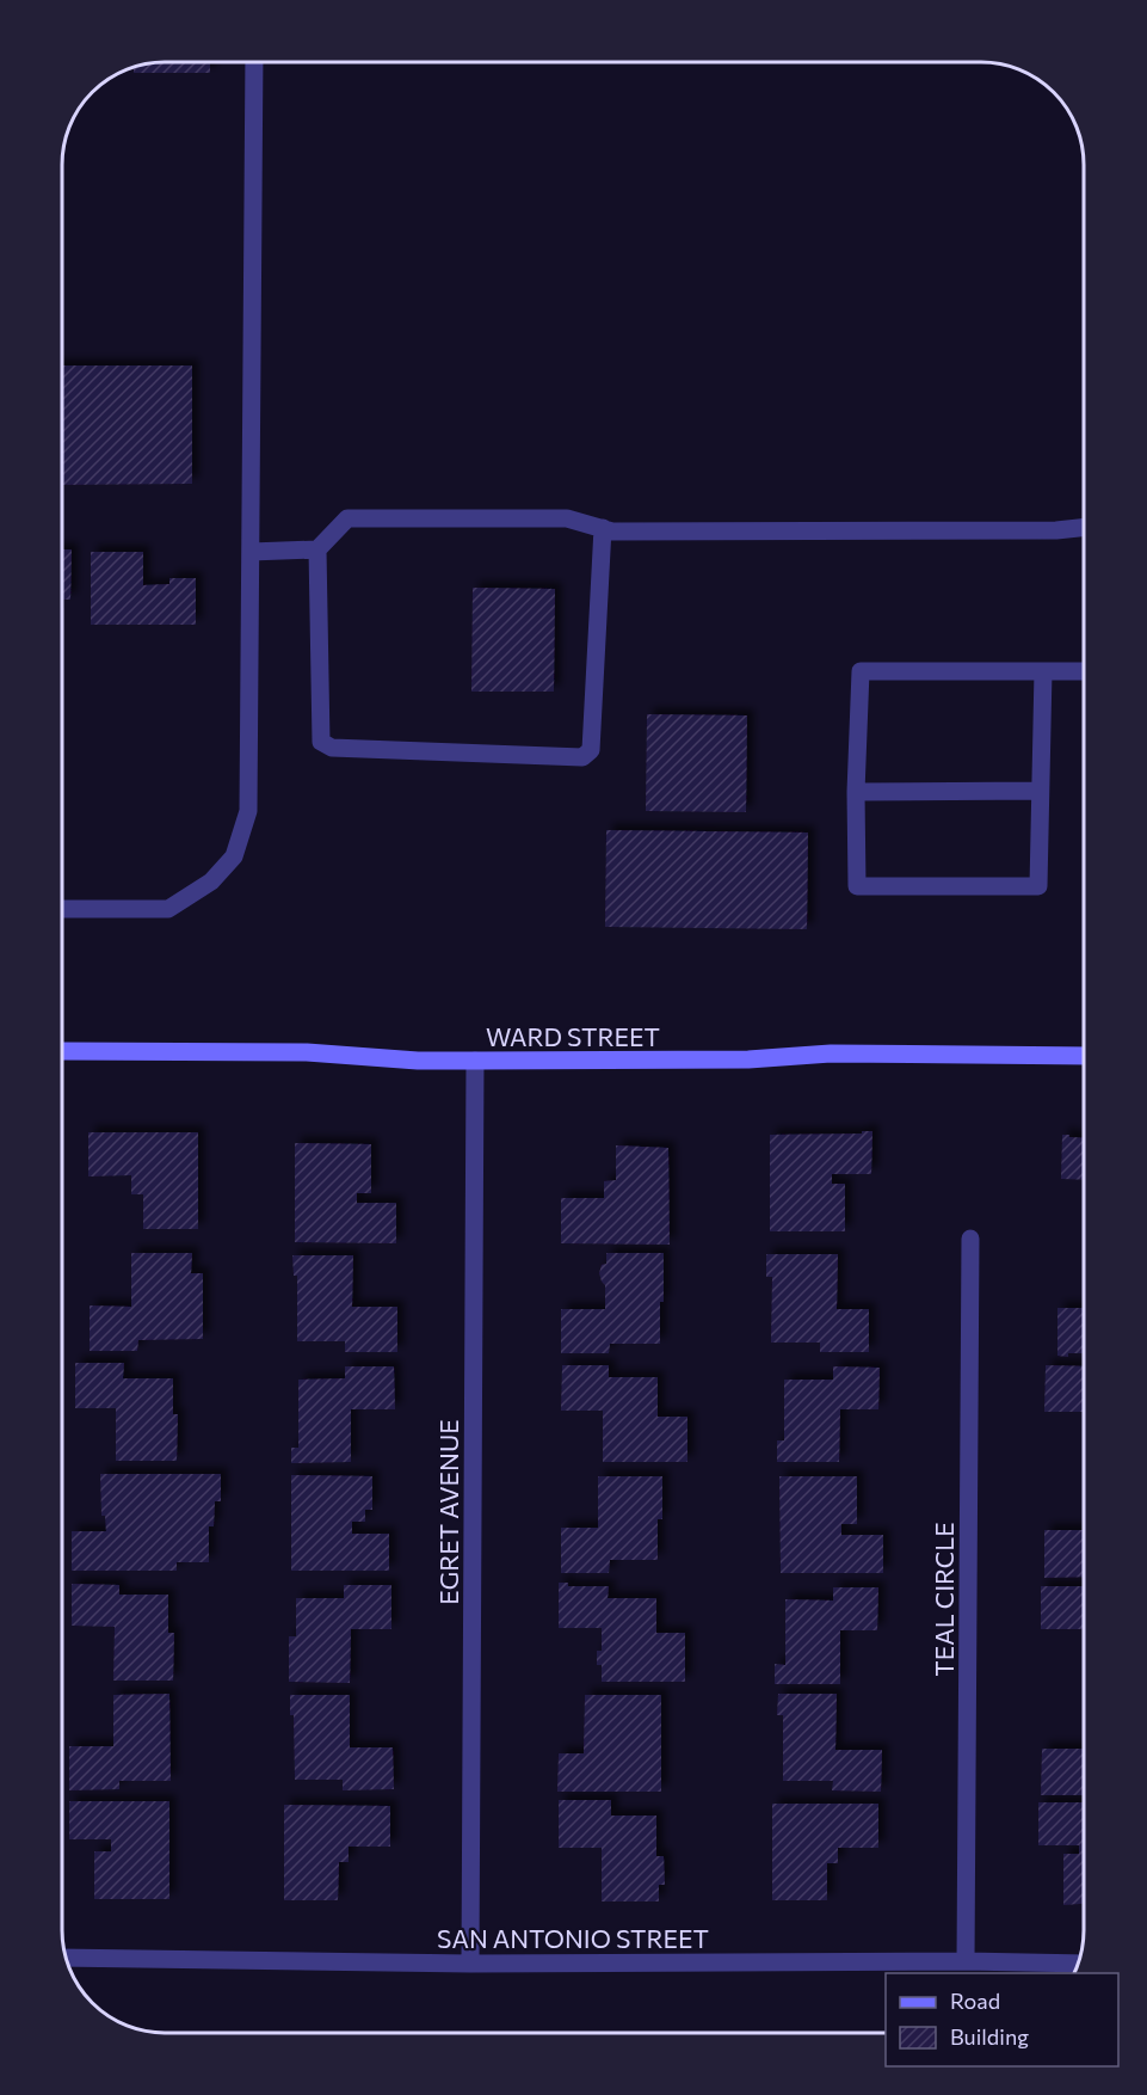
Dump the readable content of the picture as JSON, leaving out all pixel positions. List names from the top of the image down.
{
  "streets": {
    "street": [
      "WARD STREET",
      "EGRET AVENUE",
      "TEAL CIRCLE",
      "SAN ANTONIO STREET"
    ]
  },
  "crossings": [
    ["WARD STREET", "EGRET AVENUE"],
    ["EGRET AVENUE", "SAN ANTONIO STREET"],
    ["TEAL CIRCLE", "SAN ANTONIO STREET"]
  ],
  "legend": ["Road", "Building"]
}
